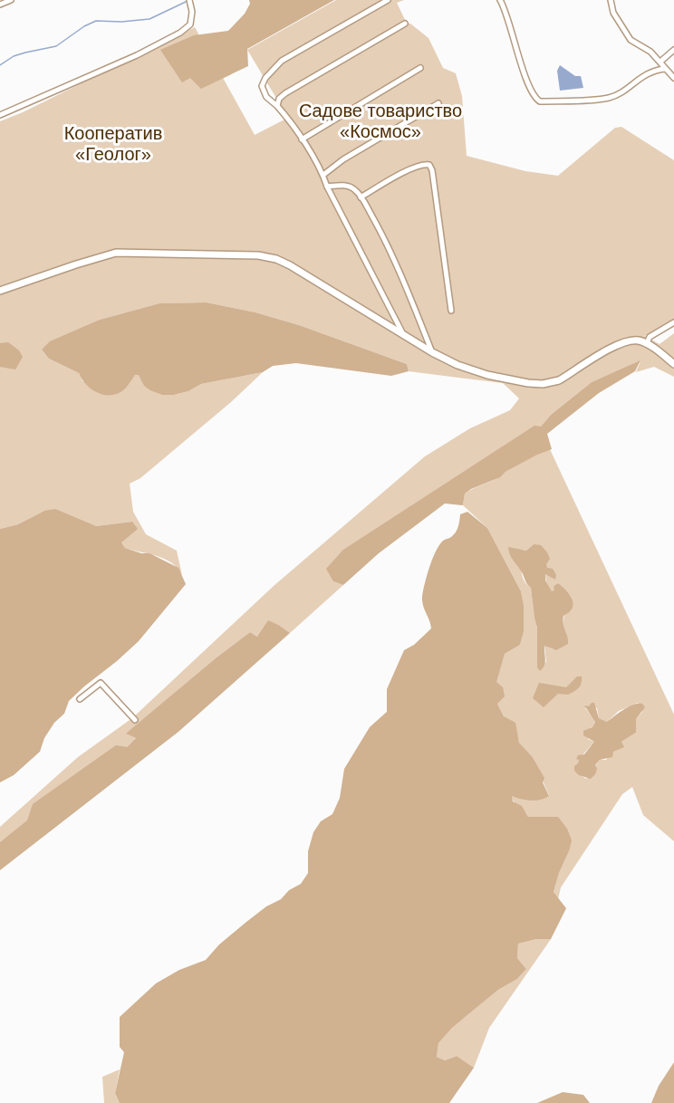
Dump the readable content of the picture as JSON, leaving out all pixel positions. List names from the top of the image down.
{
  "parks": ["Садове товариство «Космос»", "Кооператив «Геолог»"]
}
